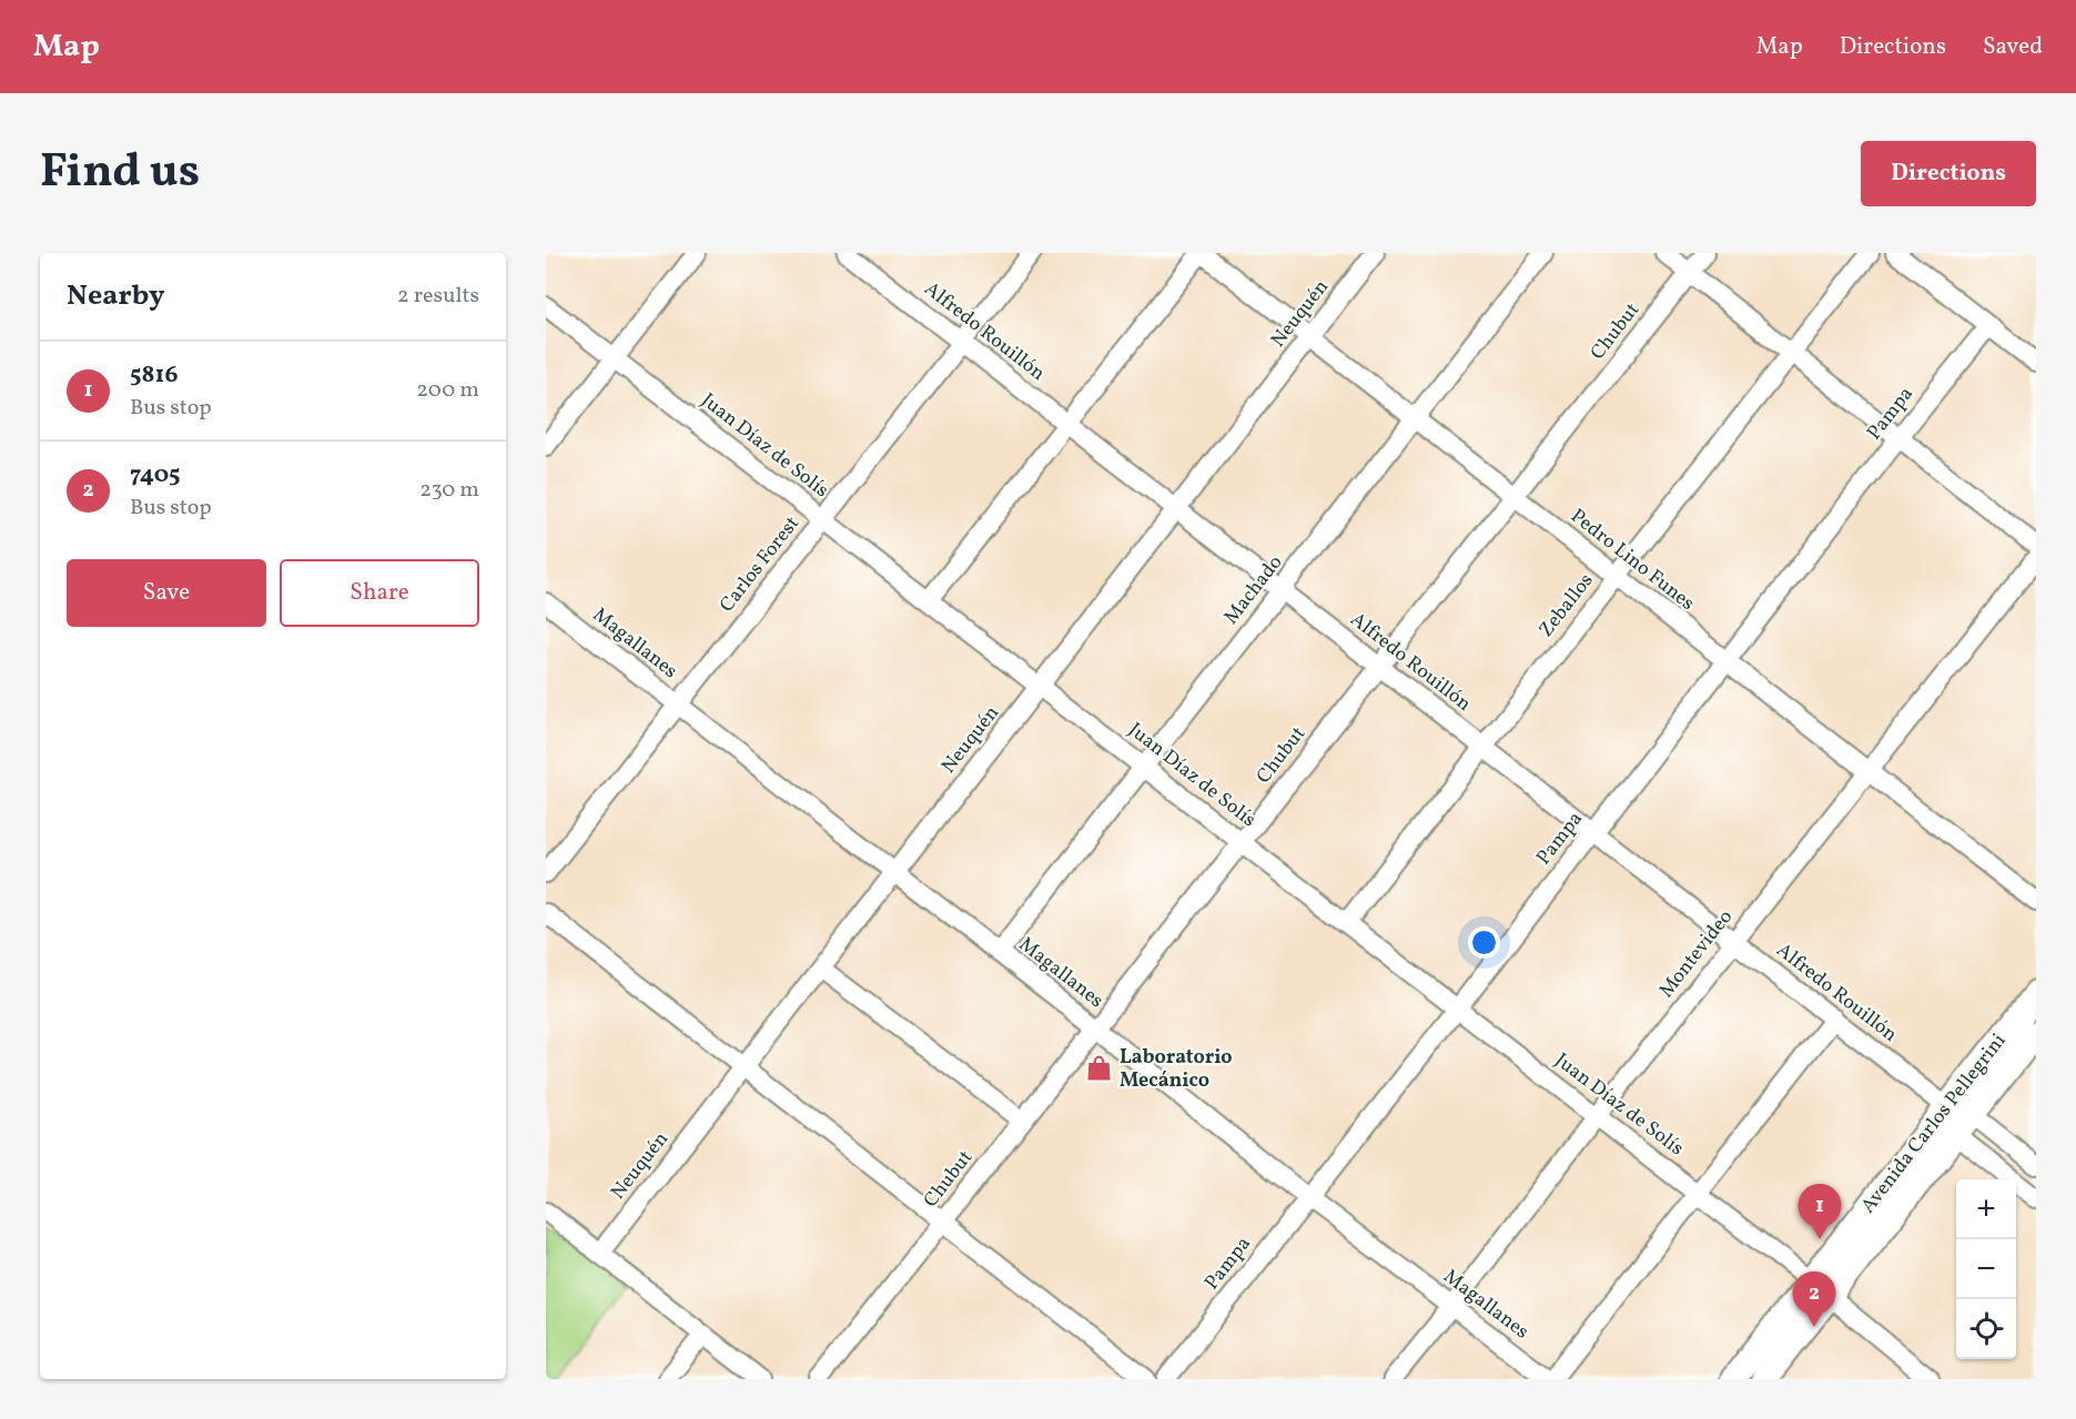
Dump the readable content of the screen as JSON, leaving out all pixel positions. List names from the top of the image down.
{
  "streets": {
    "main road": ["Avenida Carlos Pellegrini"],
    "street": [
      "Neuquén",
      "Alfredo Rouillón",
      "Chubut",
      "Pampa",
      "Juan Díaz de Solís",
      "Pedro Lino Funes",
      "Carlos Forest",
      "Machado",
      "Zeballos",
      "Magallanes",
      "Montevideo"
    ]
  },
  "crossings": [
    ["Neuquén", "Alfredo Rouillón"],
    ["Neuquén", "Juan Díaz de Solís"],
    ["Neuquén", "Pedro Lino Funes"],
    ["Neuquén", "Magallanes"],
    ["Alfredo Rouillón", "Chubut"],
    ["Alfredo Rouillón", "Pampa"],
    ["Alfredo Rouillón", "Carlos Forest"],
    ["Alfredo Rouillón", "Machado"],
    ["Alfredo Rouillón", "Zeballos"],
    ["Alfredo Rouillón", "Montevideo"],
    ["Alfredo Rouillón", "Avenida Carlos Pellegrini"],
    ["Chubut", "Juan Díaz de Solís"],
    ["Chubut", "Pedro Lino Funes"],
    ["Chubut", "Magallanes"],
    ["Pampa", "Juan Díaz de Solís"],
    ["Pampa", "Pedro Lino Funes"],
    ["Pampa", "Magallanes"],
    ["Juan Díaz de Solís", "Carlos Forest"],
    ["Juan Díaz de Solís", "Machado"],
    ["Juan Díaz de Solís", "Zeballos"],
    ["Juan Díaz de Solís", "Montevideo"],
    ["Juan Díaz de Solís", "Avenida Carlos Pellegrini"],
    ["Pedro Lino Funes", "Machado"],
    ["Pedro Lino Funes", "Zeballos"],
    ["Pedro Lino Funes", "Montevideo"],
    ["Carlos Forest", "Magallanes"],
    ["Machado", "Magallanes"],
    ["Magallanes", "Montevideo"]
  ],
  "places": {
    "shop": ["Laboratorio Mecánico"]
  },
  "page": {
    "header": "Map",
    "nav": ["Map", "Directions", "Saved"],
    "title": "Find us",
    "buttons": [
      "Directions",
      ["Save", "Share"]
    ],
    "heading": ["Nearby", "2 results"],
    "list": [
      {
        "mark": "1",
        "name": "5816",
        "note": "Bus stop",
        "value": "200 m"
      },
      {
        "mark": "2",
        "name": "7405",
        "note": "Bus stop",
        "value": "230 m"
      }
    ],
    "map_buttons": ["+", "−"],
    "pins": ["1", "2"]
  }
}
